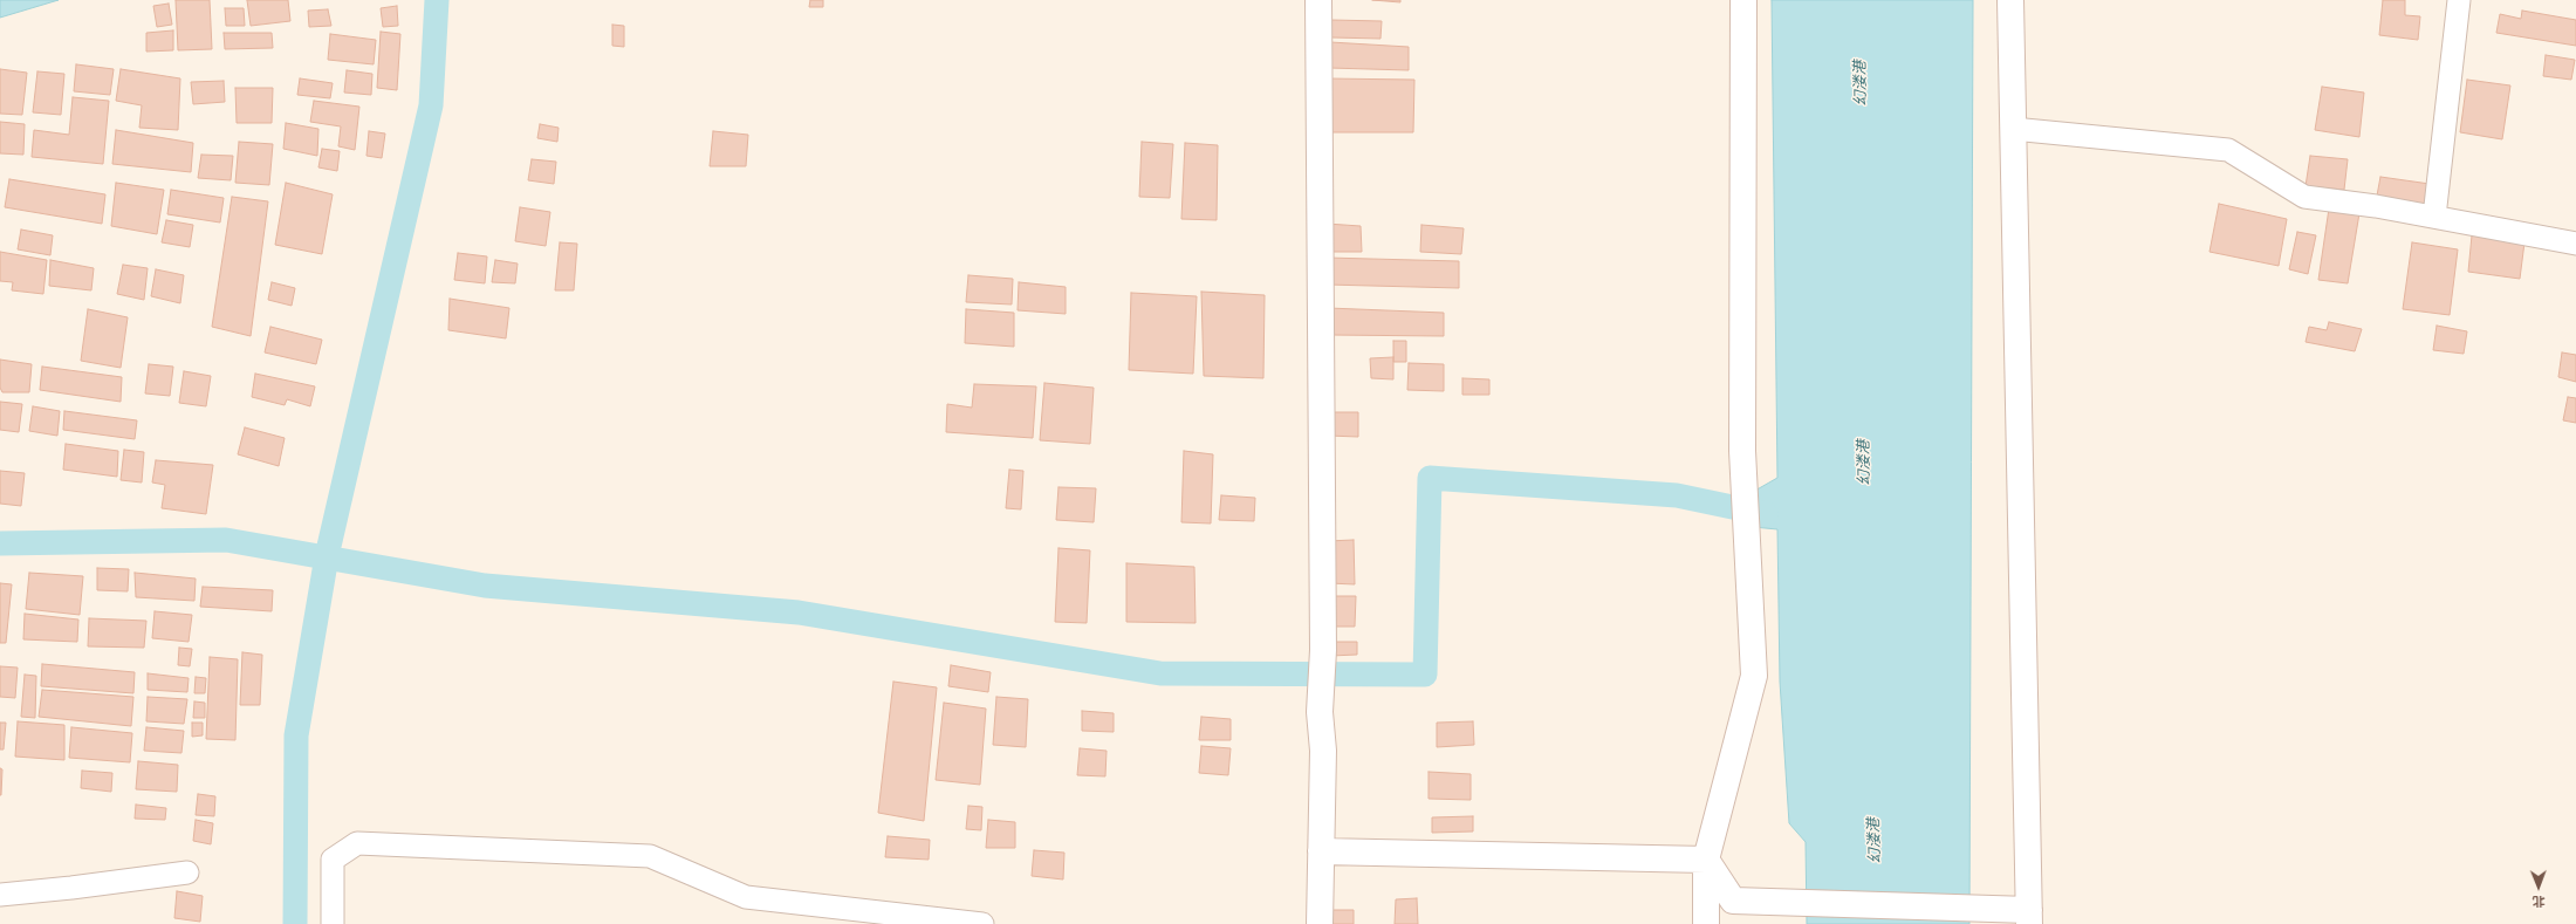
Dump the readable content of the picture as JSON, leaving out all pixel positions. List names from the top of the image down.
{
  "water": ["幻溇港"],
  "north": "bottom"
}
